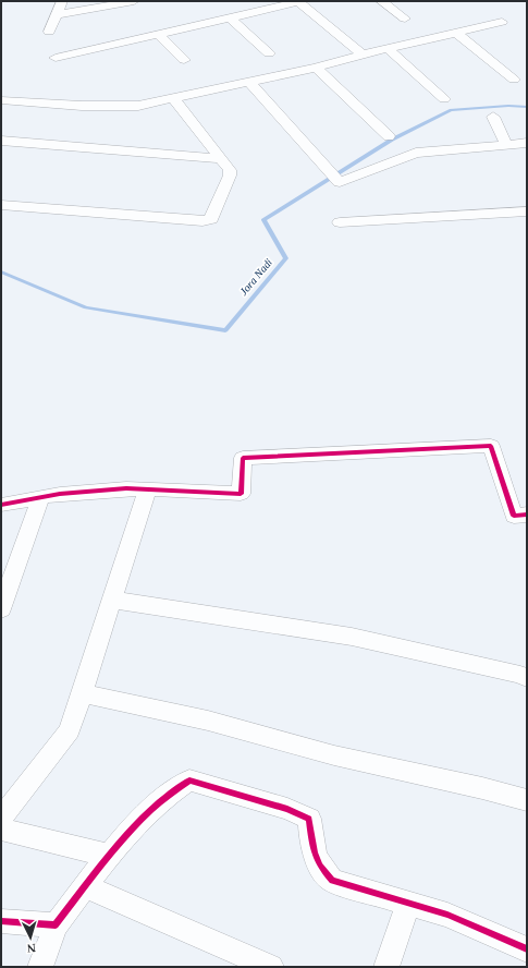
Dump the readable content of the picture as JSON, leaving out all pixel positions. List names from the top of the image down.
{
  "water": ["Jora Nadi"],
  "north": "bottom"
}
